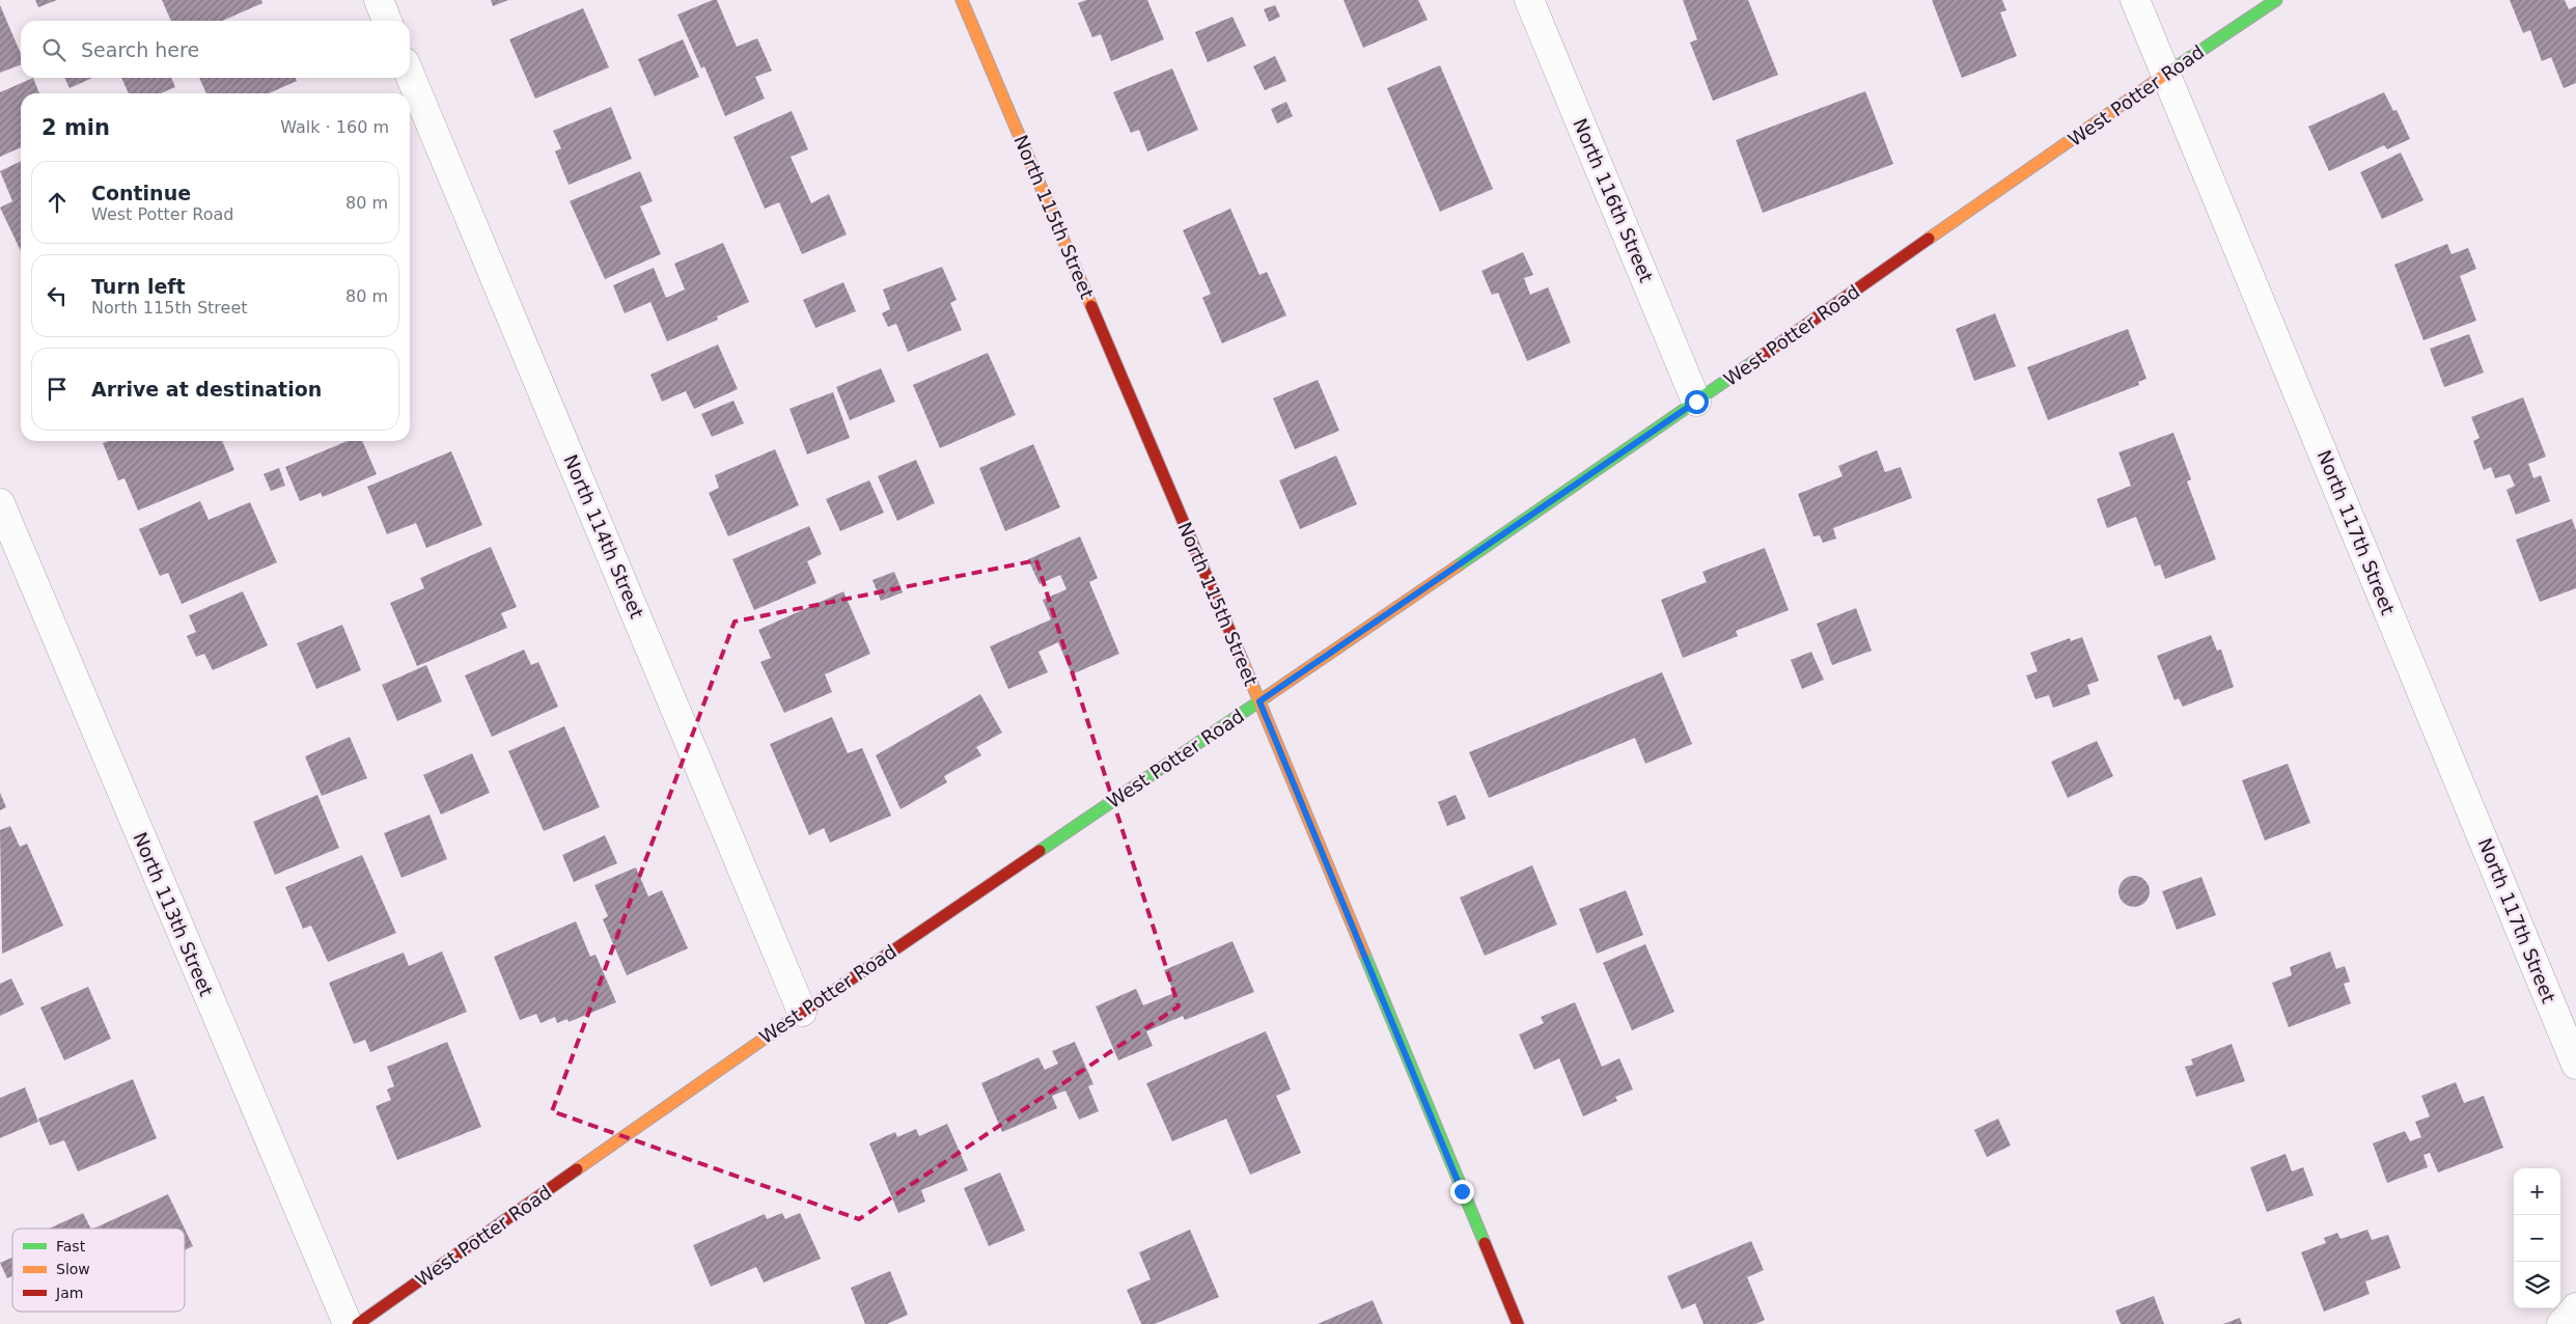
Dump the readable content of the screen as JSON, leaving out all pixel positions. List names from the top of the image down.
{
  "streets": {
    "street": [
      "West Potter Road",
      "North 116th Street",
      "North 115th Street",
      "North 117th Street",
      "North 114th Street",
      "North 113th Street"
    ]
  },
  "crossings": [
    ["West Potter Road", "North 116th Street"],
    ["West Potter Road", "North 115th Street"],
    ["West Potter Road", "North 117th Street"],
    ["West Potter Road", "North 114th Street"]
  ],
  "legend": ["Fast", "Slow", "Jam"],
  "page": {
    "search": "Search here",
    "heading": ["2 min", "Walk · 160 m"],
    "list": [
      ["Continue", "West Potter Road", "80 m"],
      ["Turn left", "North 115th Street", "80 m"],
      "Arrive at destination"
    ],
    "map_buttons": ["+", "−"]
  }
}
